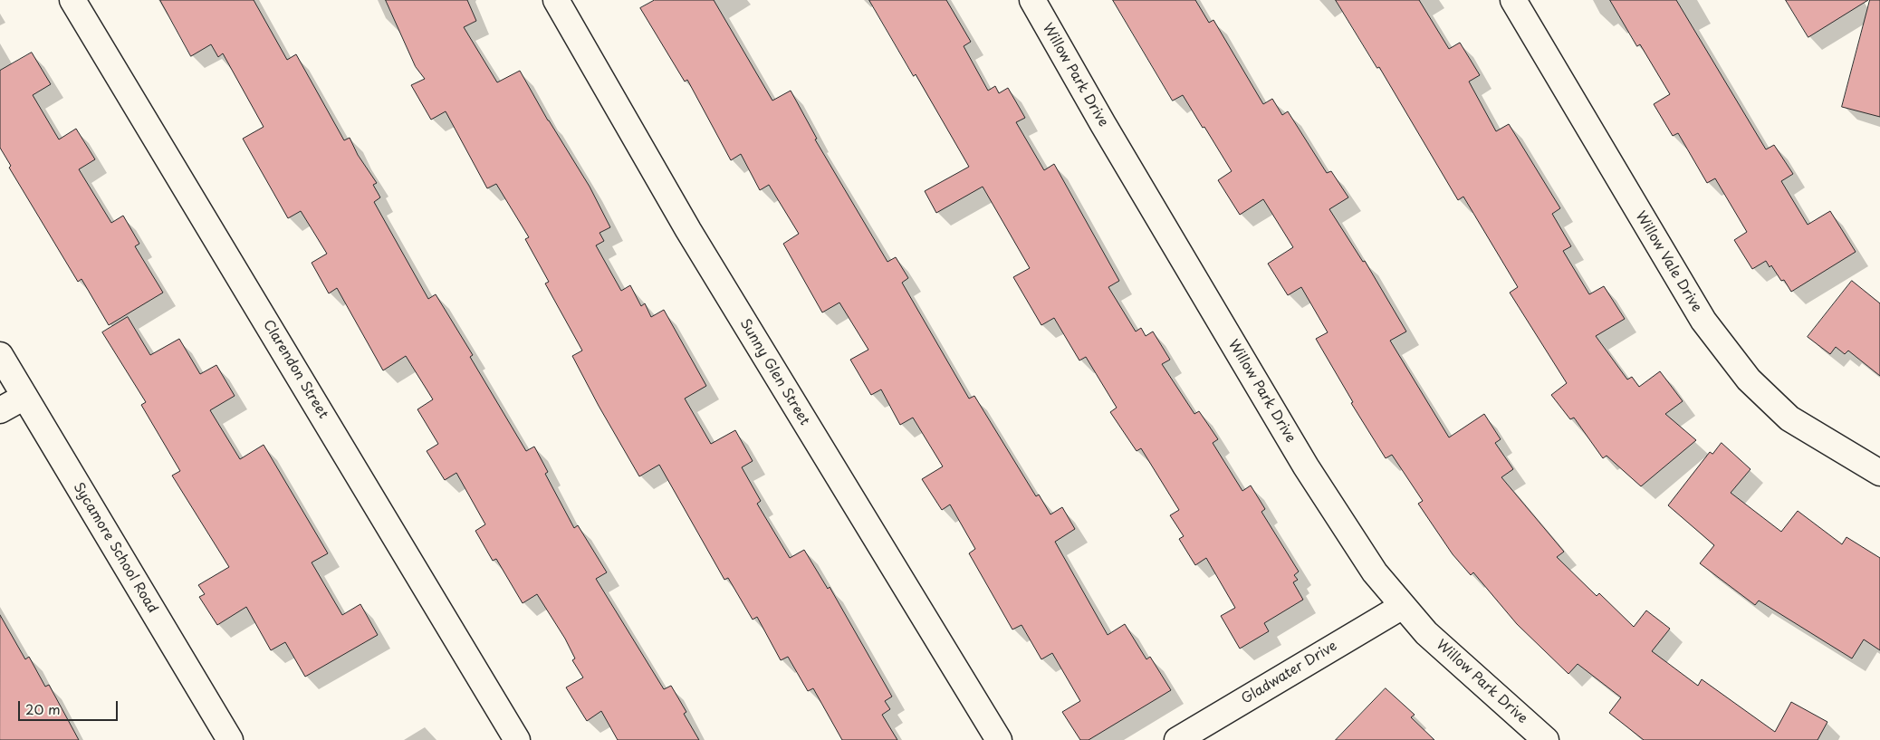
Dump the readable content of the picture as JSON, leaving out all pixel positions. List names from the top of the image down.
{
  "streets": {
    "street": [
      "Willow Park Drive",
      "Willow Vale Drive",
      "Clarendon Street",
      "Sunny Glen Street",
      "Sycamore School Road",
      "Gladwater Drive"
    ]
  },
  "crossings": [
    ["Willow Park Drive", "Gladwater Drive"]
  ],
  "scale_bar": "20 m"
}
